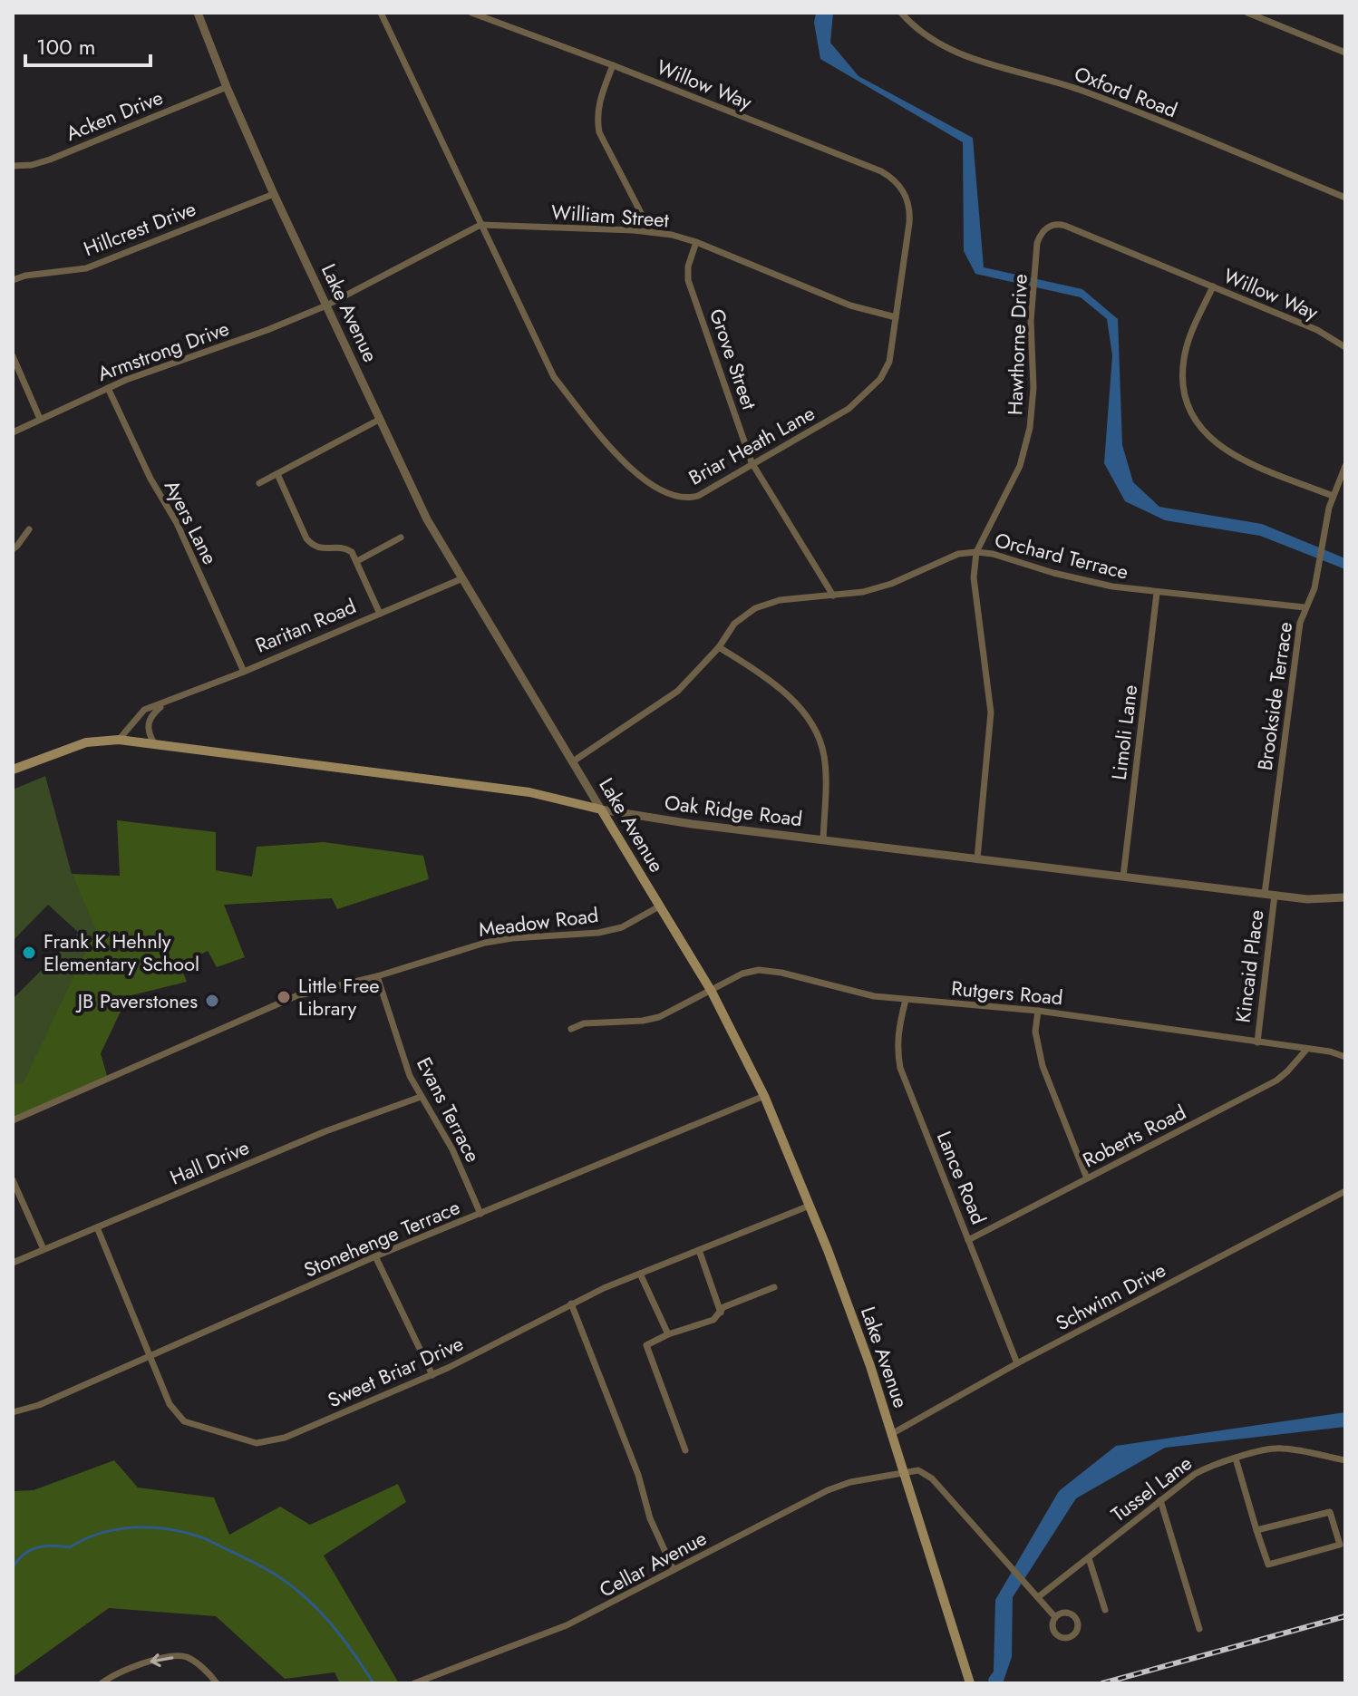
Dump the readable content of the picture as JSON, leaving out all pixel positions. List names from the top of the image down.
{
  "streets": {
    "main road": ["Lake Avenue", "Oak Ridge Road"],
    "street": [
      "Willow Way",
      "Oxford Road",
      "Acken Drive",
      "William Street",
      "Hillcrest Drive",
      "Hawthorne Drive",
      "Armstrong Drive",
      "Grove Street",
      "Briar Heath Lane",
      "Ayers Lane",
      "Orchard Terrace",
      "Raritan Road",
      "Brookside Terrace",
      "Limoli Lane",
      "Meadow Road",
      "Kincaid Place",
      "Rutgers Road",
      "Evans Terrace",
      "Roberts Road",
      "Hall Drive",
      "Lance Road",
      "Stonehenge Terrace",
      "Schwinn Drive",
      "Sweet Briar Drive",
      "Tussel Lane",
      "Cellar Avenue"
    ]
  },
  "crossings": [
    ["Willow Way", "Hawthorne Drive"],
    ["Willow Way", "Briar Heath Lane"],
    ["Acken Drive", "Lake Avenue"],
    ["William Street", "Grove Street"],
    ["William Street", "Briar Heath Lane"],
    ["Hillcrest Drive", "Lake Avenue"],
    ["Lake Avenue", "Armstrong Drive"],
    ["Lake Avenue", "Orchard Terrace"],
    ["Lake Avenue", "Raritan Road"],
    ["Lake Avenue", "Oak Ridge Road"],
    ["Lake Avenue", "Meadow Road"],
    ["Lake Avenue", "Rutgers Road"],
    ["Lake Avenue", "Stonehenge Terrace"],
    ["Lake Avenue", "Schwinn Drive"],
    ["Lake Avenue", "Sweet Briar Drive"],
    ["Lake Avenue", "Cellar Avenue"],
    ["Hawthorne Drive", "Orchard Terrace"],
    ["Hawthorne Drive", "Oak Ridge Road"],
    ["Armstrong Drive", "Ayers Lane"],
    ["Grove Street", "Briar Heath Lane"],
    ["Grove Street", "Orchard Terrace"],
    ["Ayers Lane", "Raritan Road"],
    ["Orchard Terrace", "Brookside Terrace"],
    ["Orchard Terrace", "Limoli Lane"],
    ["Raritan Road", "Oak Ridge Road"],
    ["Brookside Terrace", "Oak Ridge Road"],
    ["Brookside Terrace", "Kincaid Place"],
    ["Limoli Lane", "Oak Ridge Road"],
    ["Oak Ridge Road", "Kincaid Place"],
    ["Meadow Road", "Evans Terrace"],
    ["Kincaid Place", "Rutgers Road"],
    ["Rutgers Road", "Roberts Road"],
    ["Rutgers Road", "Lance Road"],
    ["Evans Terrace", "Hall Drive"],
    ["Evans Terrace", "Stonehenge Terrace"],
    ["Roberts Road", "Lance Road"],
    ["Hall Drive", "Sweet Briar Drive"],
    ["Lance Road", "Schwinn Drive"],
    ["Stonehenge Terrace", "Sweet Briar Drive"]
  ],
  "places": ["Frank K Hehnly Elementary School", "Little Free Library", "JB Paverstones"],
  "scale_bar": "100 m"
}
